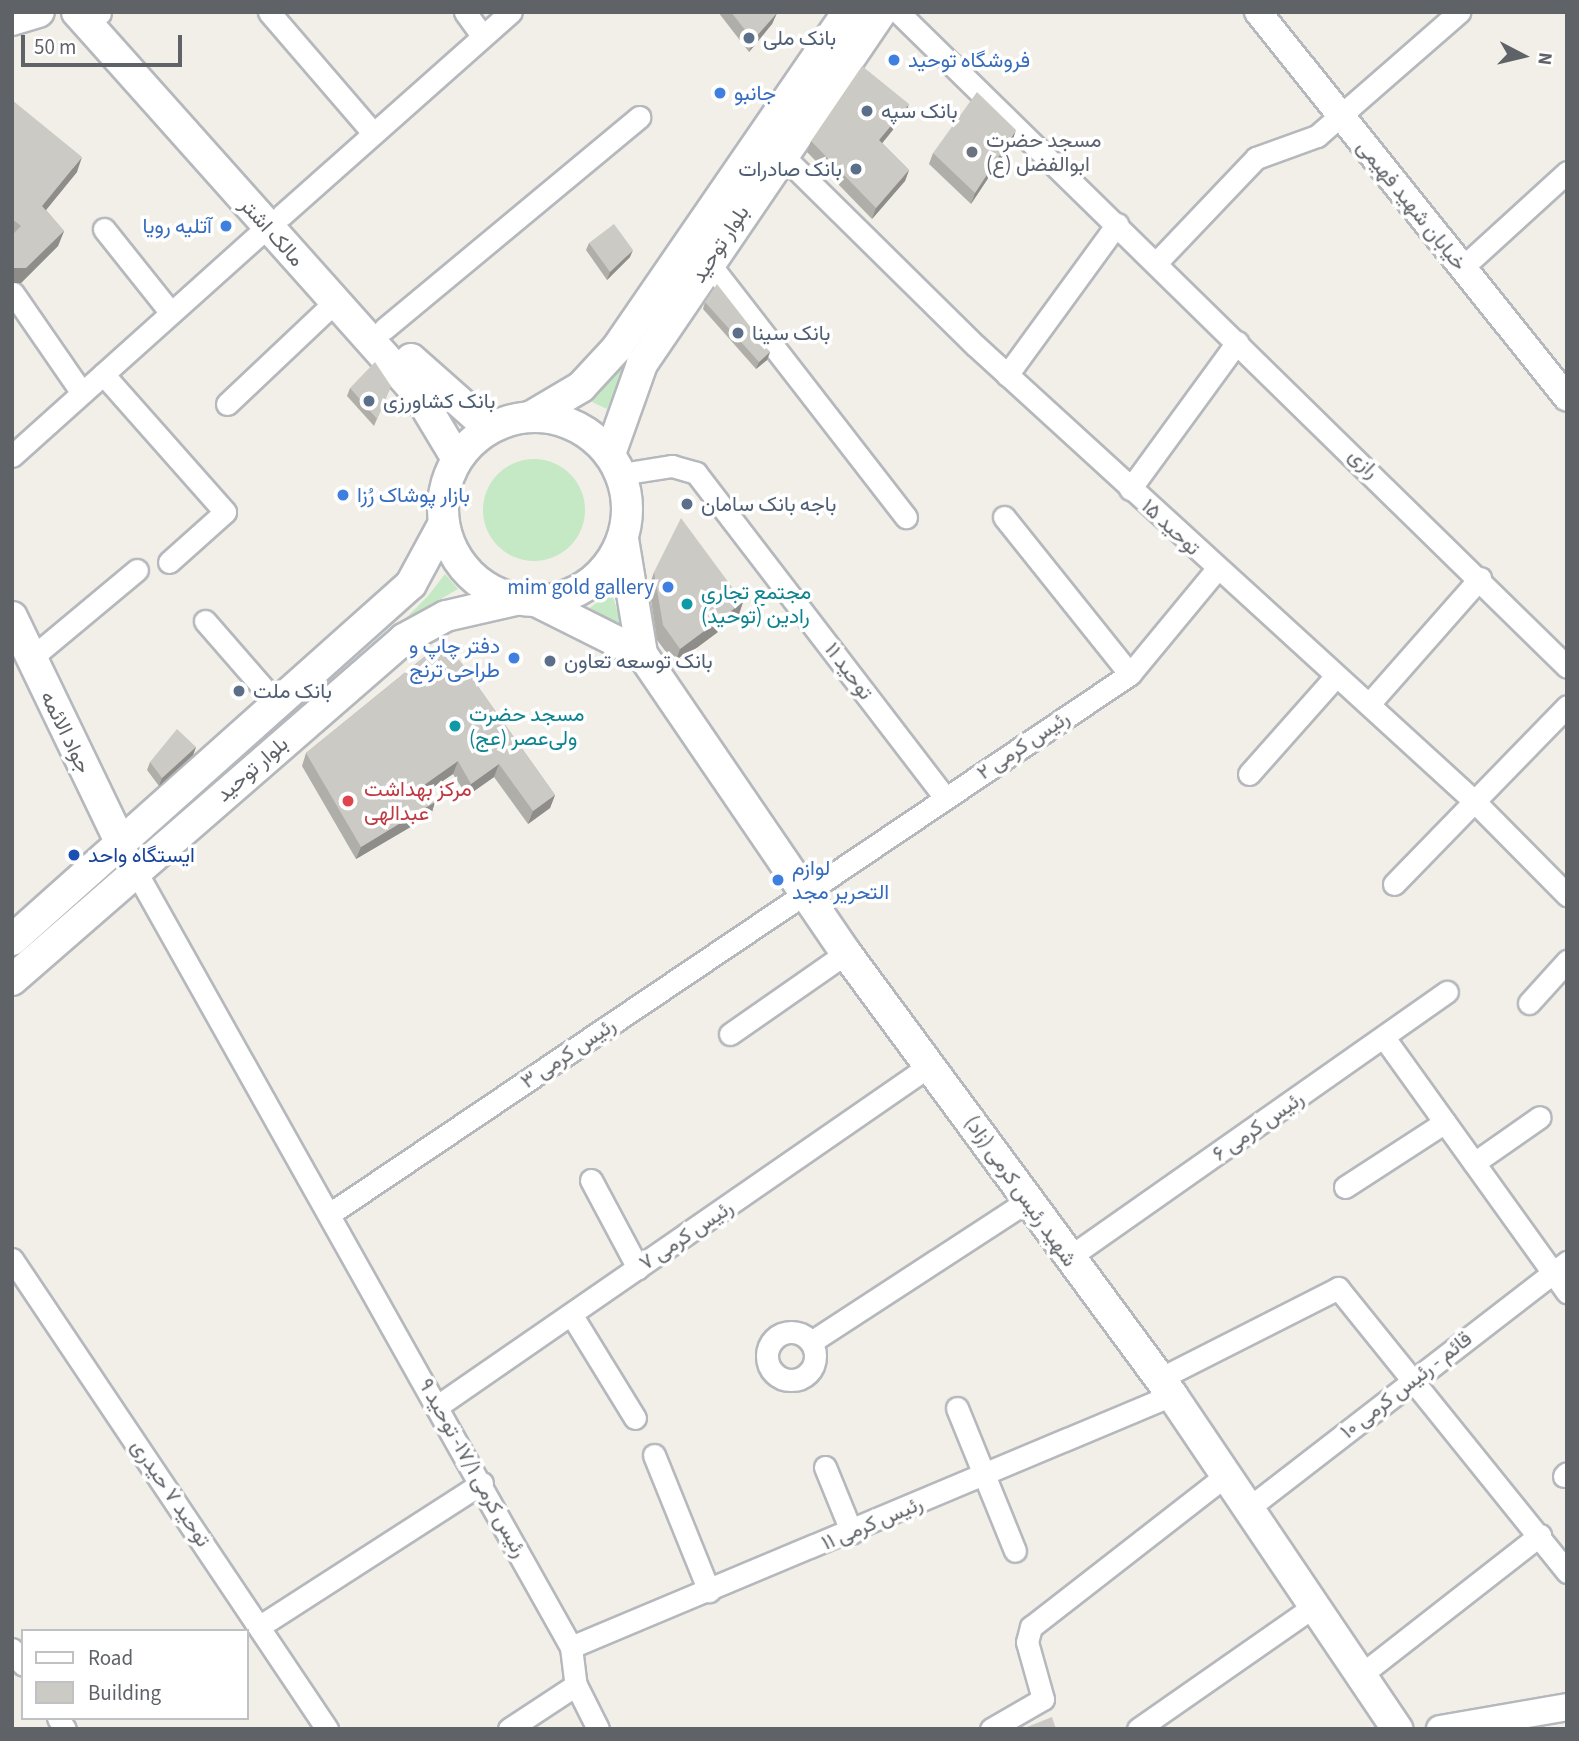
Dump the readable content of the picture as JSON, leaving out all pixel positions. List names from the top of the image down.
{
  "streets": {
    "main road": [
      "مالک اشتر",
      "بلوار توحید",
      "جواد الائمه",
      "شهید رئیس کرمی (زاد)"
    ],
    "street": [
      "خیابان شهید فهیمی",
      "رازی",
      "توحید ۱۵",
      "توحید ۱۱",
      "رئیس کرمی ۲",
      "رئیس کرمی ۳",
      "رئیس کرمی ۶",
      "رئیس کرمی ۷",
      "قائم - رئیس کرمی ۱۰",
      "رئیس کرمی ۱۷/۱- توحید ۹",
      "توحید ۷ حیدری",
      "رئیس کرمی ۱۱"
    ]
  },
  "crossings": [
    ["مالک اشتر", "بلوار توحید"],
    ["مالک اشتر", "توحید ۱۱"],
    ["بلوار توحید", "توحید ۱۵"],
    ["بلوار توحید", "توحید ۱۱"],
    ["بلوار توحید", "جواد الائمه"],
    ["بلوار توحید", "رئیس کرمی ۱۷/۱- توحید ۹"],
    ["توحید ۱۵", "رئیس کرمی ۲"],
    ["توحید ۱۱", "رئیس کرمی ۲"],
    ["جواد الائمه", "رئیس کرمی ۱۷/۱- توحید ۹"],
    ["رئیس کرمی ۲", "رئیس کرمی ۳"],
    ["رئیس کرمی ۲", "شهید رئیس کرمی (زاد)"],
    ["رئیس کرمی ۳", "شهید رئیس کرمی (زاد)"],
    ["رئیس کرمی ۳", "رئیس کرمی ۱۷/۱- توحید ۹"],
    ["رئیس کرمی ۶", "شهید رئیس کرمی (زاد)"],
    ["شهید رئیس کرمی (زاد)", "رئیس کرمی ۷"],
    ["شهید رئیس کرمی (زاد)", "قائم - رئیس کرمی ۱۰"],
    ["شهید رئیس کرمی (زاد)", "رئیس کرمی ۱۱"],
    ["رئیس کرمی ۷", "رئیس کرمی ۱۷/۱- توحید ۹"],
    ["قائم - رئیس کرمی ۱۰", "رئیس کرمی ۱۱"],
    ["رئیس کرمی ۱۷/۱- توحید ۹", "رئیس کرمی ۱۱"]
  ],
  "places": [
    "بانک ملی",
    "فروشگاه توحید",
    "جانبو",
    "بانک سپه",
    "مسجد حضرت ابوالفضل (ع)",
    "بانک صادرات",
    "آتلیه رویا",
    "بانک سینا",
    "بانک کشاورزی",
    "بازار پوشاک رُزا",
    "باجه بانک سامان",
    "mim gold gallery",
    "مجتمع تجاری رادین (توحید)",
    "دفتر چاپ و طراحی ترنج",
    "بانک توسعه تعاون",
    "بانک ملت",
    "مسجد حضرت ولی‌عصر (عج)",
    "مرکز بهداشت عبدالهی",
    "ایستگاه واحد",
    "لوازم التحریر مجد"
  ],
  "legend": ["Road", "Building"],
  "scale_bar": "50 m",
  "north": "right"
}
